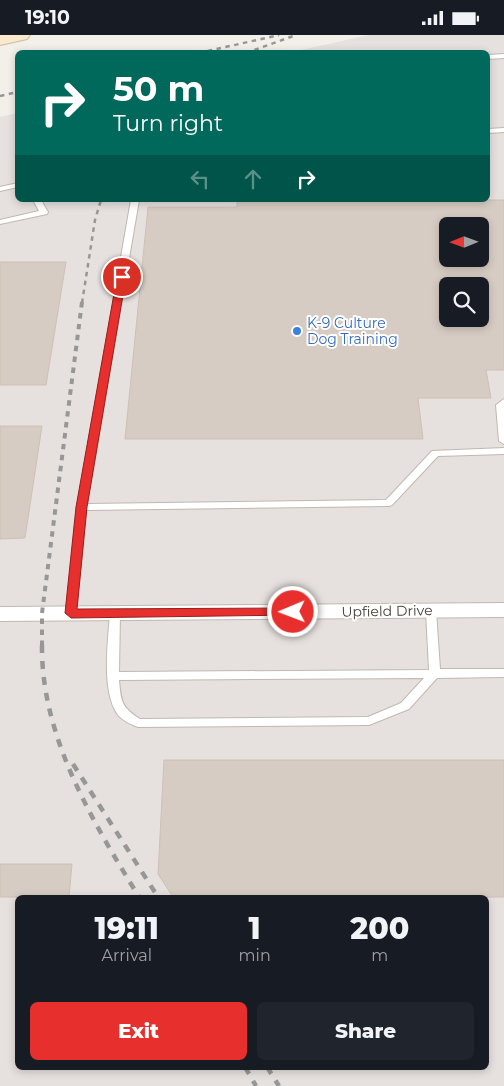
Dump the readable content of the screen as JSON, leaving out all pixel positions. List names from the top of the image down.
{
  "streets": {
    "street": ["Upfield Drive"]
  },
  "places": ["K-9 Culture Dog Training"],
  "north": "left",
  "page": {
    "status": "19:10",
    "turn": ["50 m", "Turn right"],
    "eta": [
      "19:11",
      "Arrival",
      "1",
      "min",
      "200",
      "m"
    ],
    "buttons": ["Exit", "Share"]
  }
}
